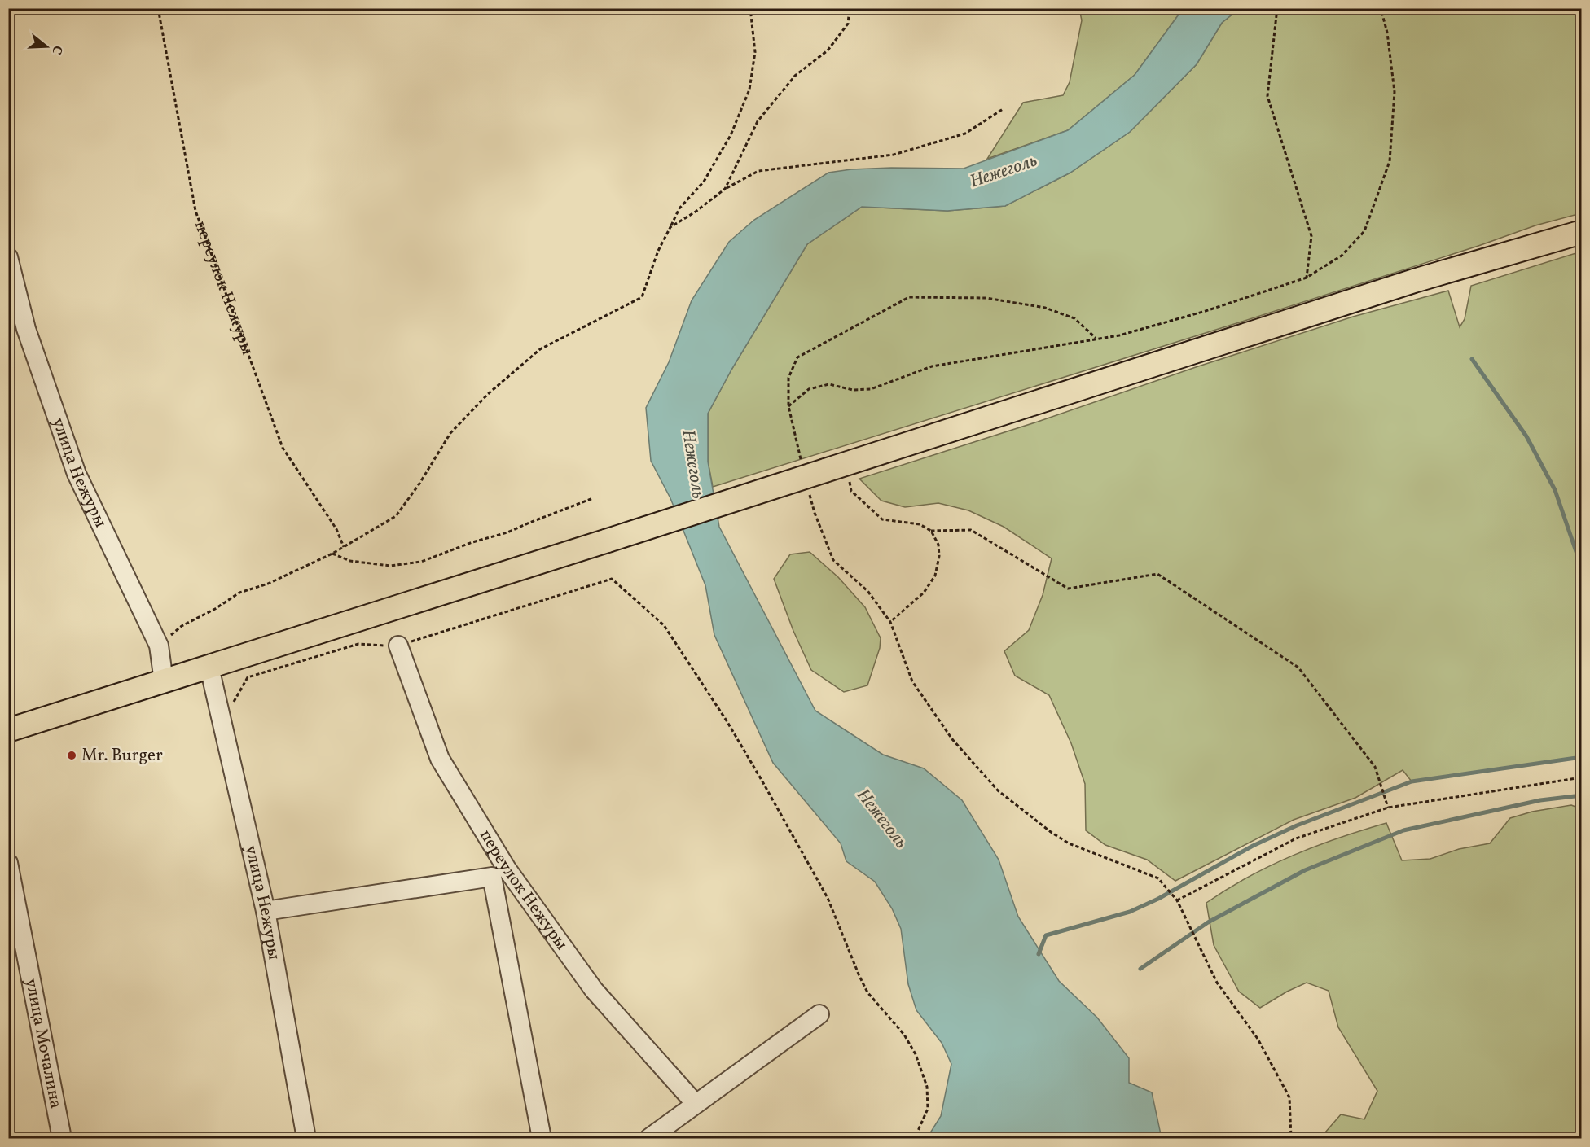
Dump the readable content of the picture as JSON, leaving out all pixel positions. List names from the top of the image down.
{
  "streets": {
    "street": ["переулок Нежуры", "улица Нежуры", "улица Мочалина"]
  },
  "crossings": [
    ["переулок Нежуры", "улица Нежуры"]
  ],
  "water": ["Нежеголь"],
  "places": ["Mr. Burger"],
  "north": "right"
}
